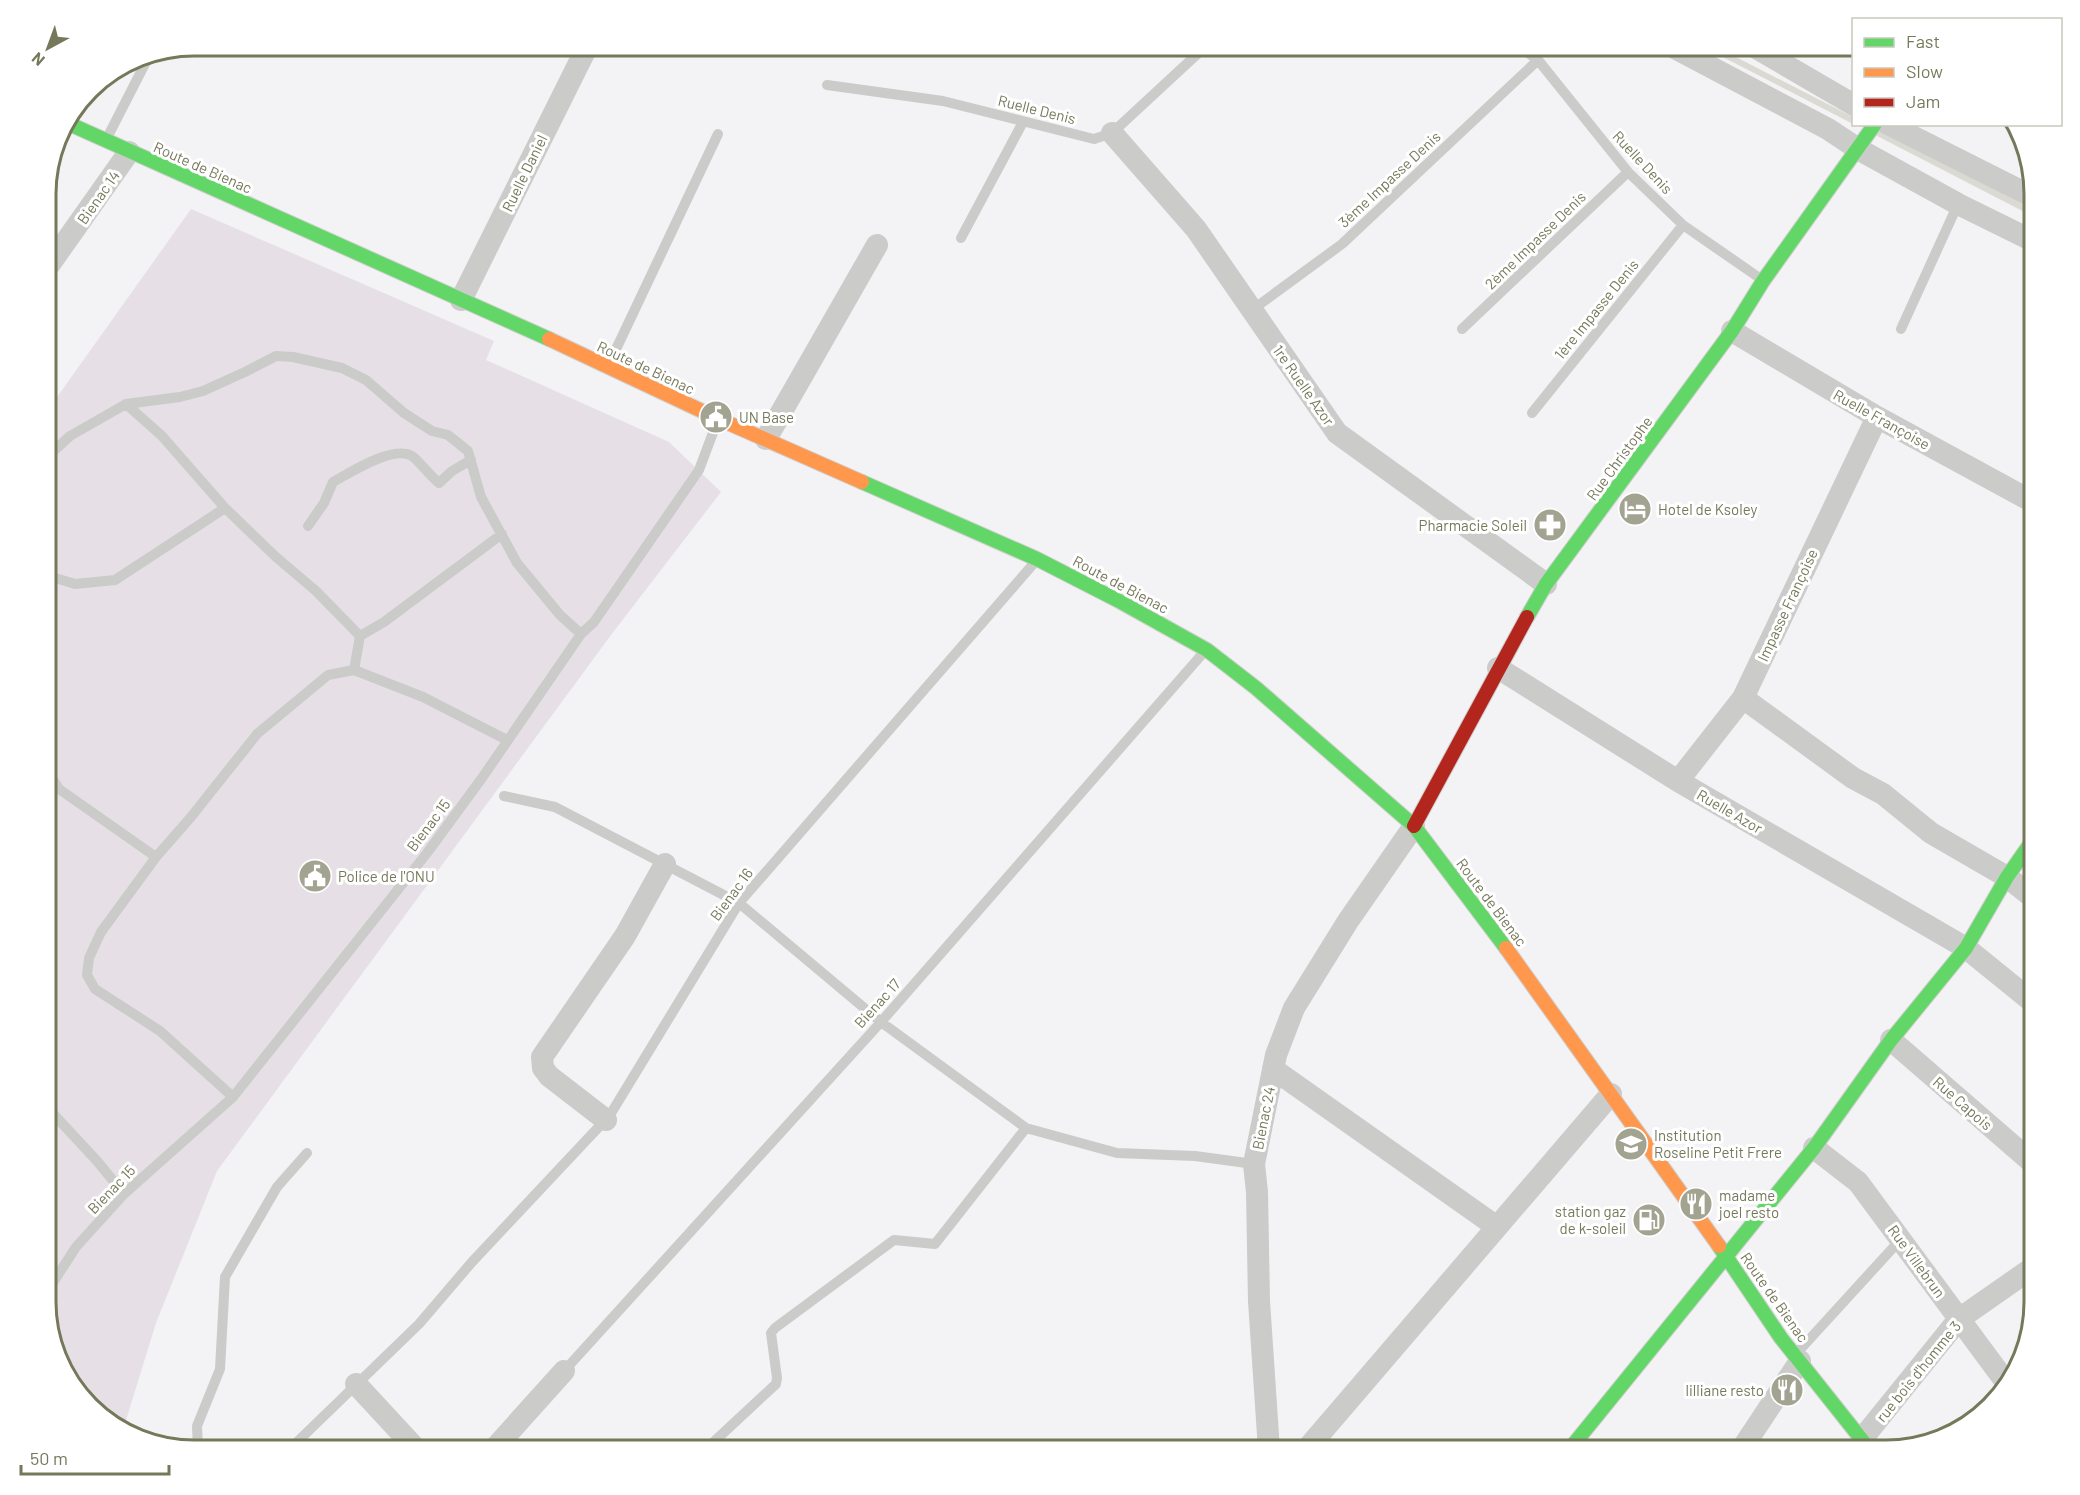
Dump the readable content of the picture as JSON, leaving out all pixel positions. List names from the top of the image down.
{
  "streets": {
    "main road": ["Route de Bienac", "Rue Christophe"],
    "street": [
      "Ruelle Daniel",
      "Bienac 14",
      "1re Ruelle Azor",
      "Ruelle Françoise",
      "Impasse Françoise",
      "Ruelle Azor",
      "Rue Capois",
      "Bienac 24",
      "Rue Villebrun",
      "rue bois d'homme 3"
    ],
    "lane": [
      "Ruelle Denis",
      "3ème Impasse Denis",
      "2ème Impasse Denis",
      "1ère Impasse Denis",
      "Bienac 15",
      "Bienac 16",
      "Bienac 17"
    ]
  },
  "crossings": [
    ["Ruelle Denis", "3ème Impasse Denis"],
    ["Ruelle Denis", "2ème Impasse Denis"],
    ["Ruelle Denis", "1ère Impasse Denis"],
    ["Ruelle Denis", "1re Ruelle Azor"],
    ["Ruelle Denis", "Rue Christophe"],
    ["Route de Bienac", "Ruelle Daniel"],
    ["Route de Bienac", "Bienac 14"],
    ["Route de Bienac", "Rue Christophe"],
    ["Route de Bienac", "Bienac 15"],
    ["Route de Bienac", "Bienac 16"],
    ["Route de Bienac", "Bienac 17"],
    ["Route de Bienac", "Bienac 24"],
    ["3ème Impasse Denis", "1re Ruelle Azor"],
    ["1re Ruelle Azor", "Rue Christophe"],
    ["Ruelle Françoise", "Rue Christophe"],
    ["Ruelle Françoise", "Impasse Françoise"],
    ["Rue Christophe", "Ruelle Azor"],
    ["Rue Christophe", "Bienac 24"],
    ["Impasse Françoise", "Ruelle Azor"],
    ["Rue Villebrun", "rue bois d'homme 3"]
  ],
  "places": {
    "public building": ["UN Base", "Police de l'ONU"],
    "hotel": ["Hotel de Ksoley"],
    "pharmacy": ["Pharmacie Soleil"],
    "school or university": ["Institution Roseline Petit Frere"],
    "restaurant": ["madame joel resto", "lilliane resto"],
    "fuel station": ["station gaz de k-soleil"]
  },
  "legend": ["Fast", "Slow", "Jam"],
  "scale_bar": "50 m",
  "north": "bottom left"
}
